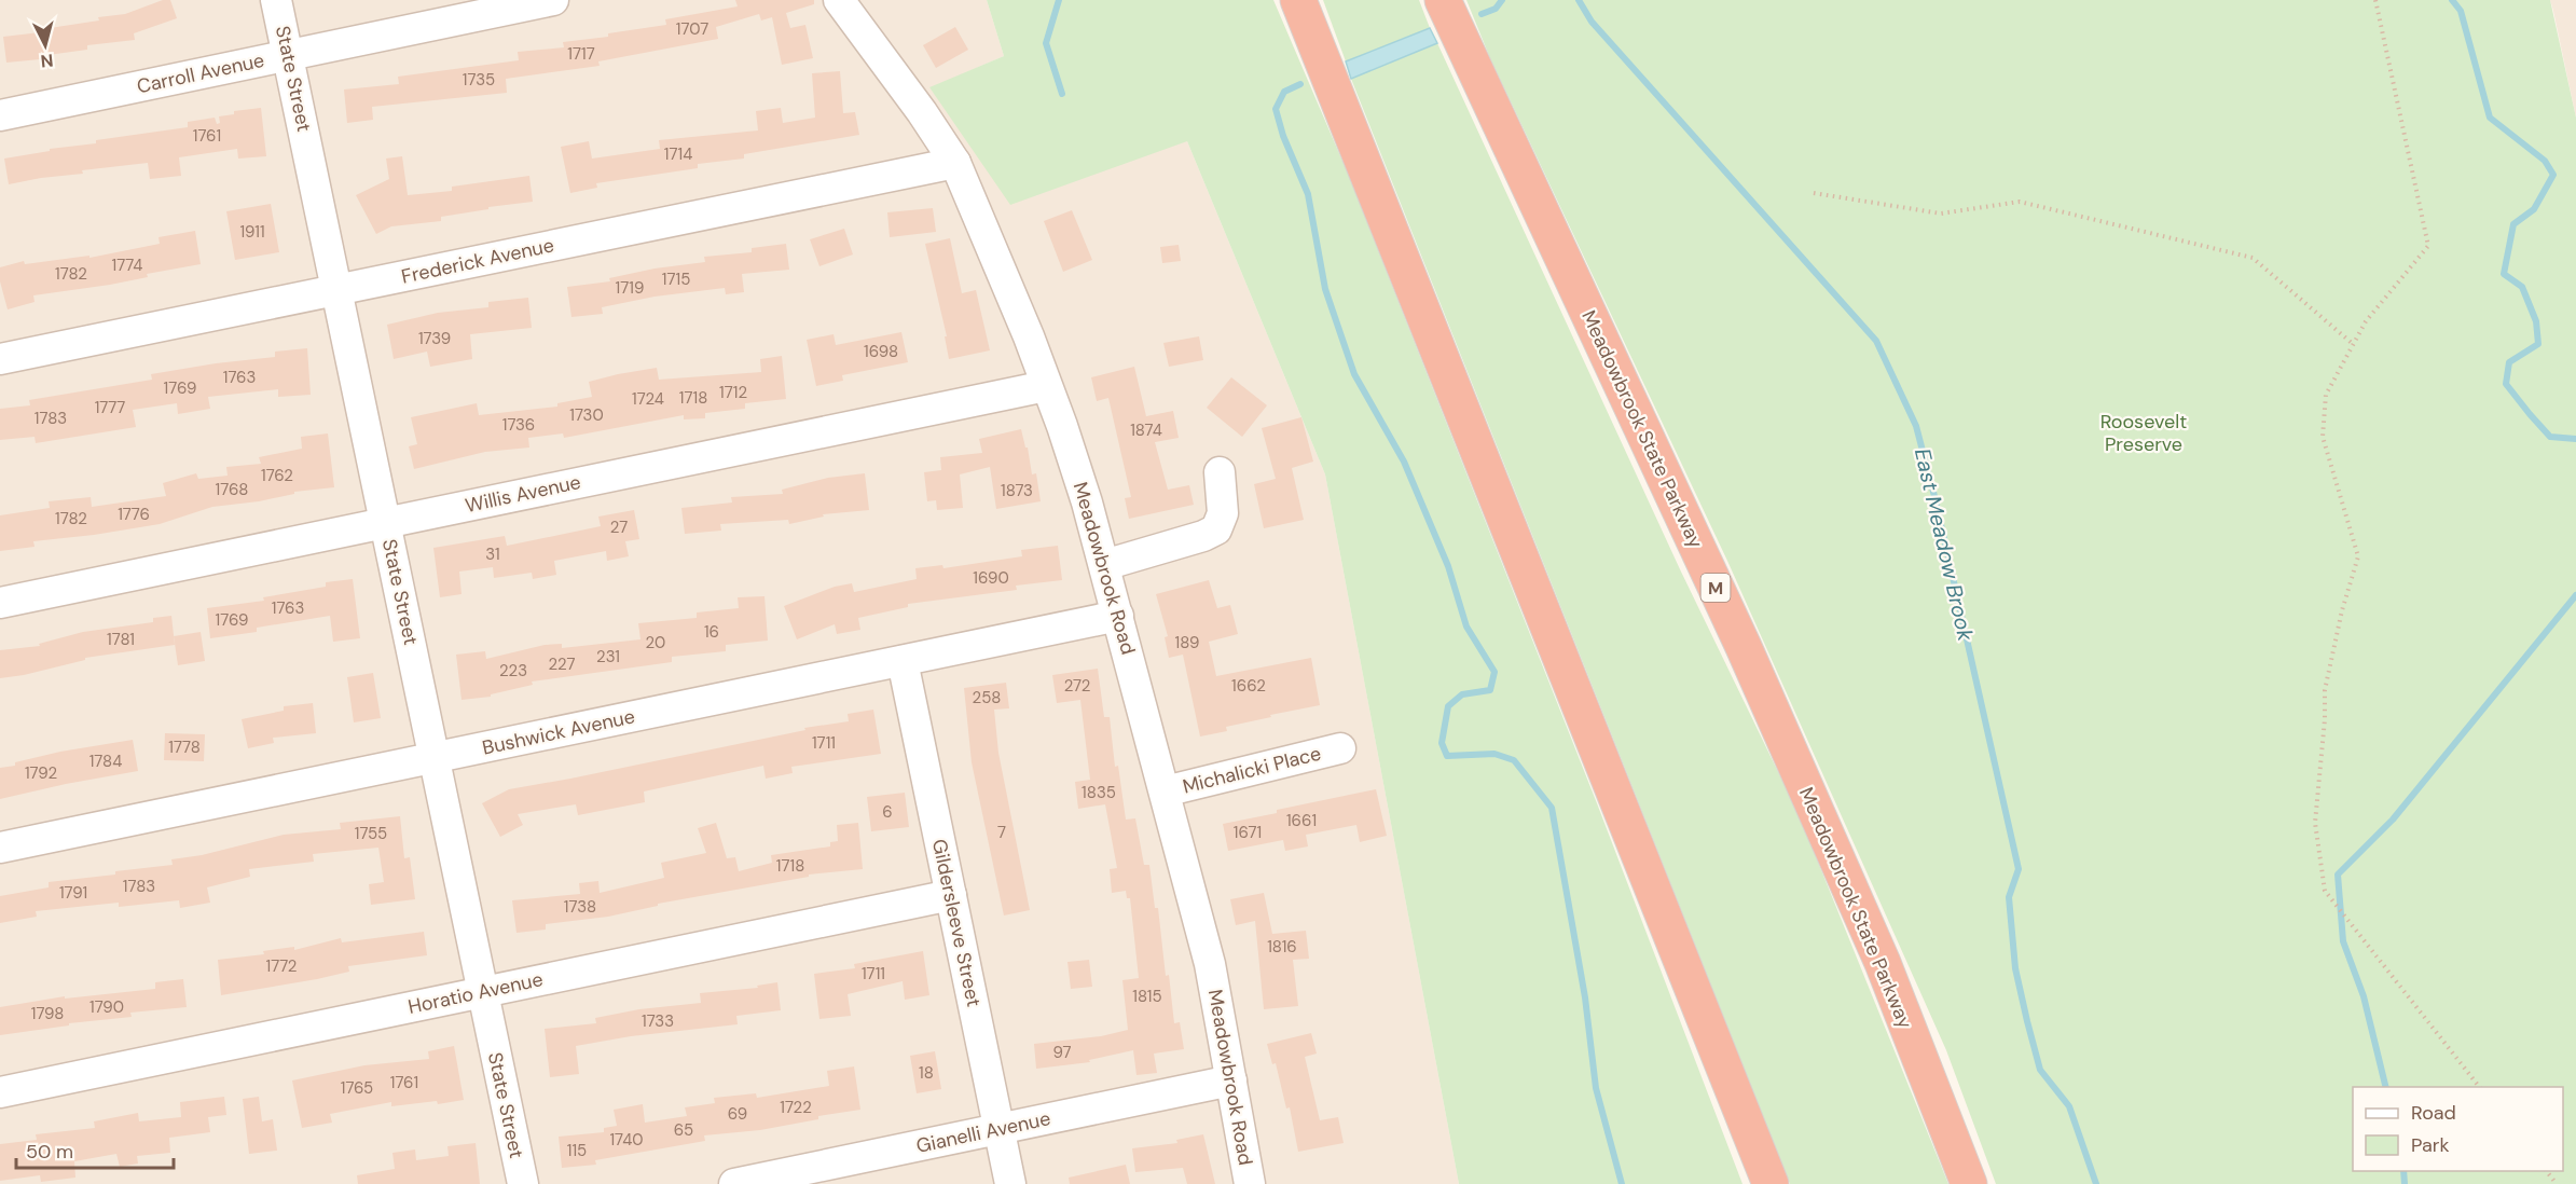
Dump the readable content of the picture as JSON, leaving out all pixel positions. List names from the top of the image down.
{
  "streets": {
    "highway": ["Meadowbrook State Parkway", "M"],
    "street": [
      "Carroll Avenue",
      "State Street",
      "Frederick Avenue",
      "Willis Avenue",
      "Meadowbrook Road",
      "Bushwick Avenue",
      "Michalicki Place",
      "Gildersleeve Street",
      "Horatio Avenue",
      "Gianelli Avenue"
    ]
  },
  "crossings": [
    ["Carroll Avenue", "State Street"],
    ["State Street", "Frederick Avenue"],
    ["State Street", "Willis Avenue"],
    ["State Street", "Bushwick Avenue"],
    ["State Street", "Horatio Avenue"],
    ["Frederick Avenue", "Meadowbrook Road"],
    ["Willis Avenue", "Meadowbrook Road"],
    ["Meadowbrook Road", "Bushwick Avenue"],
    ["Meadowbrook Road", "Michalicki Place"],
    ["Meadowbrook Road", "Gianelli Avenue"],
    ["Bushwick Avenue", "Gildersleeve Street"],
    ["Gildersleeve Street", "Horatio Avenue"],
    ["Gildersleeve Street", "Gianelli Avenue"]
  ],
  "water": ["East Meadow Brook"],
  "parks": ["Roosevelt Preserve"],
  "house_numbers": [
    "1707",
    "1717",
    "1735",
    "1761",
    "1714",
    "1911",
    "1774",
    "1782",
    "1715",
    "1719",
    "1739",
    "1698",
    "1763",
    "1769",
    "1712",
    "1718",
    "1724",
    "1777",
    "1730",
    "1783",
    "1736",
    "1874",
    "1762",
    "1768",
    "1873",
    "1776",
    "1782",
    "27",
    "31",
    "1690",
    "1763",
    "1769",
    "16",
    "1781",
    "20",
    "189",
    "231",
    "227",
    "223",
    "272",
    "1662",
    "258",
    "1711",
    "1778",
    "1784",
    "1792",
    "1835",
    "6",
    "1661",
    "7",
    "1671",
    "1755",
    "1718",
    "1783",
    "1791",
    "1738",
    "1816",
    "1772",
    "1711",
    "1815",
    "1790",
    "1798",
    "1733",
    "97",
    "18",
    "1761",
    "1765",
    "1722",
    "69",
    "65",
    "1740",
    "115"
  ],
  "legend": ["Road", "Park"],
  "scale_bar": "50 m",
  "north": "bottom"
}
